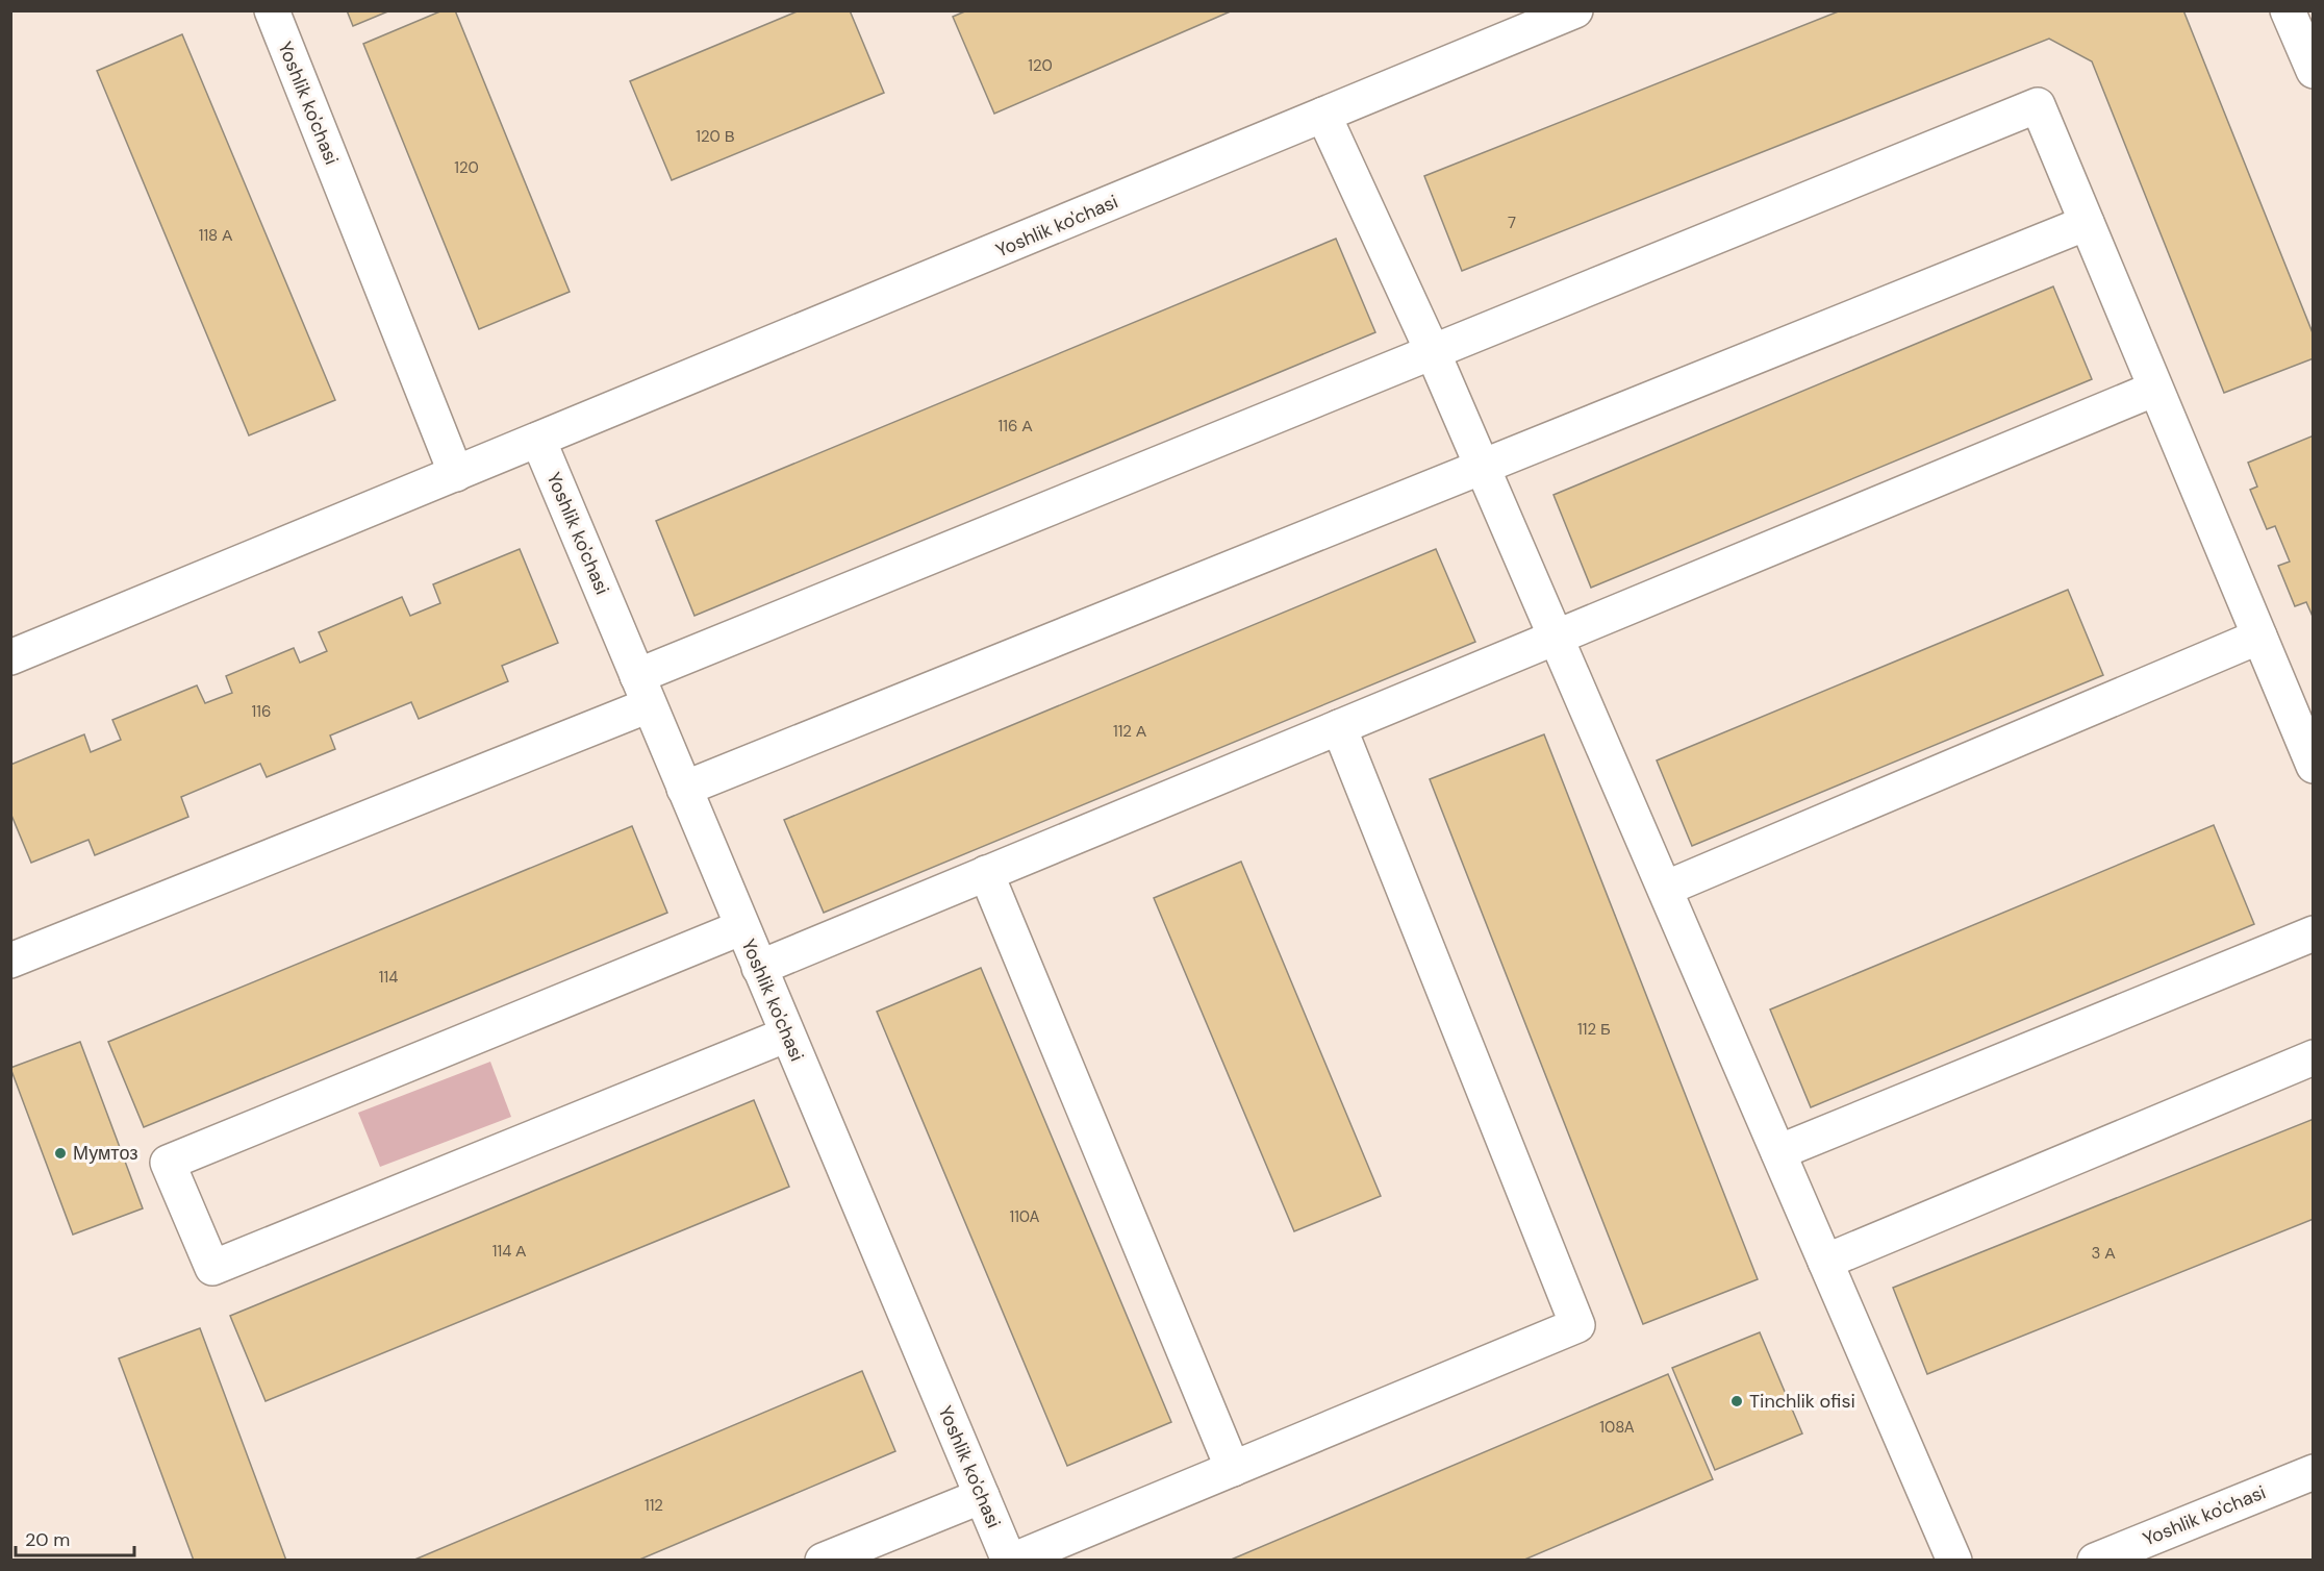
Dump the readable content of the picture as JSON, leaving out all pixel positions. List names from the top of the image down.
{
  "streets": {
    "street": ["Yoshlik ko'chasi"]
  },
  "places": ["Мумтоз", "Tinchlik ofisi"],
  "house_numbers": [
    "120",
    "120 В",
    "120",
    "7",
    "118 А",
    "116 А",
    "116",
    "112 А",
    "114",
    "112 Б",
    "110A",
    "114 А",
    "3 А",
    "108A",
    "112"
  ],
  "scale_bar": "20 m"
}
